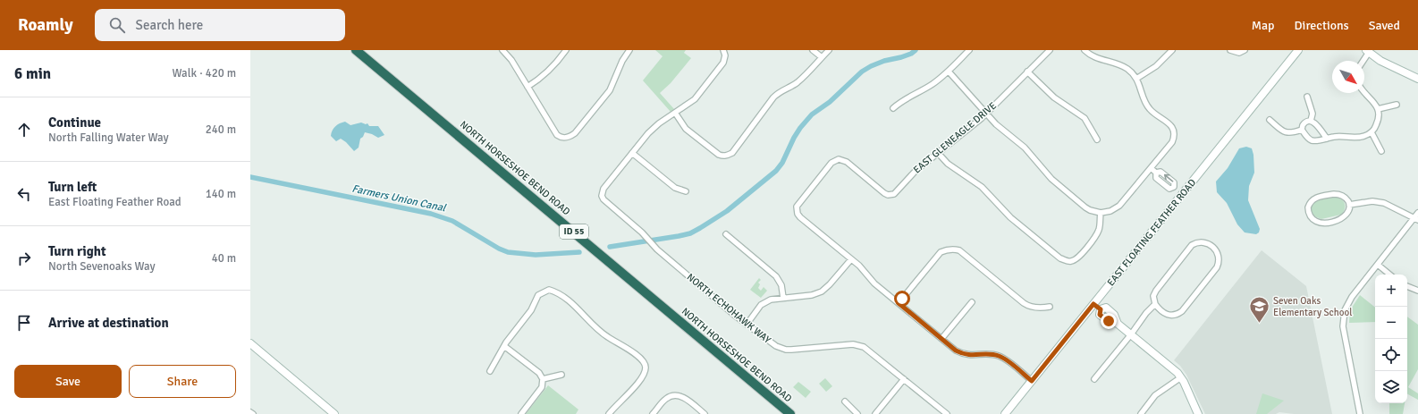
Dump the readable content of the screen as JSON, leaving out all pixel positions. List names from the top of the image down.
{
  "streets": {
    "highway": ["NORTH HORSESHOE BEND ROAD", "ID 55"],
    "main road": ["EAST FLOATING FEATHER ROAD"],
    "street": ["EAST GLENEAGLE DRIVE", "NORTH ECHOHAWK WAY"]
  },
  "water": ["Farmers Union Canal"],
  "places": {
    "school or university": ["Seven Oaks Elementary School"]
  },
  "north": "bottom right",
  "page": {
    "header": "Roamly",
    "search": "Search here",
    "nav": ["Map", "Directions", "Saved"],
    "heading": ["6 min", "Walk · 420 m"],
    "list": [
      ["Continue", "North Falling Water Way", "240 m"],
      ["Turn left", "East Floating Feather Road", "140 m"],
      ["Turn right", "North Sevenoaks Way", "40 m"],
      "Arrive at destination"
    ],
    "map_buttons": ["+", "−"],
    "buttons": ["Save", "Share"]
  }
}
